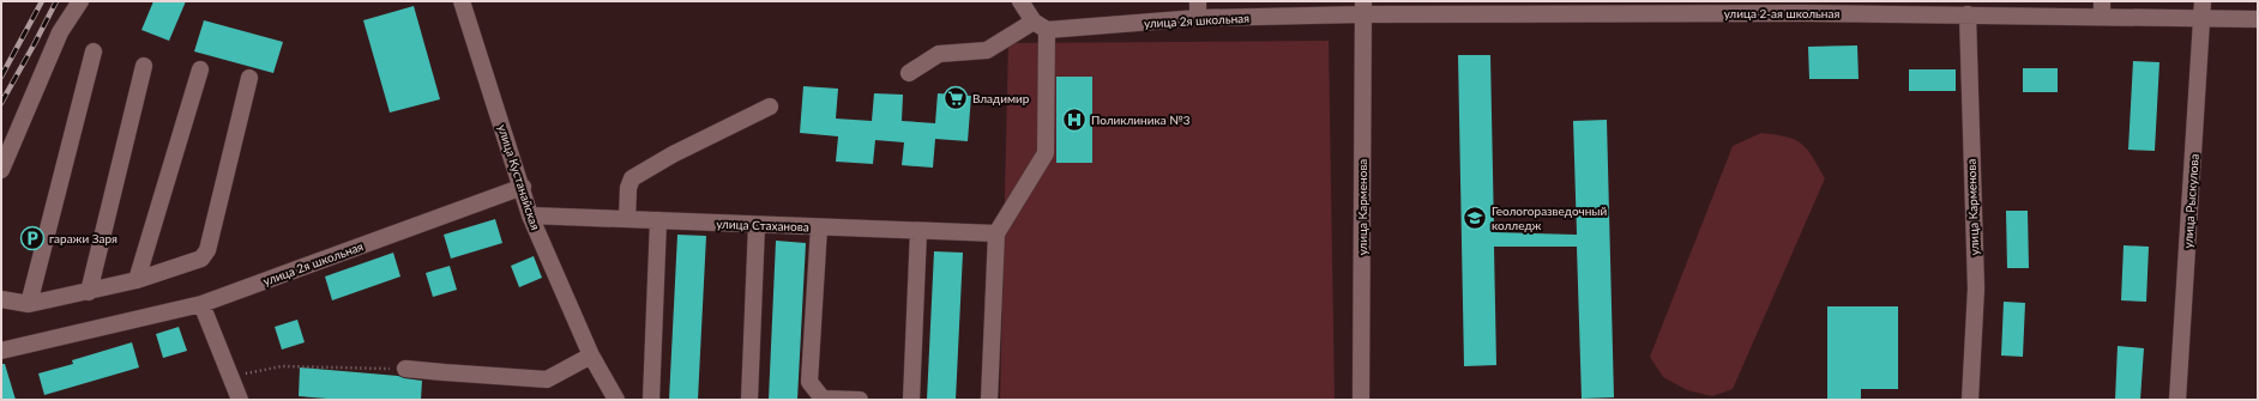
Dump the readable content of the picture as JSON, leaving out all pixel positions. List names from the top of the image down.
{
  "streets": {
    "street": [
      "улица 2-ая школьная",
      "улица 2я школьная",
      "улица Кустанайская",
      "улица Рыскулова",
      "улица Карменова",
      "улица Стаханова"
    ]
  },
  "crossings": [
    ["улица 2-ая школьная", "улица 2я школьная"],
    ["улица 2-ая школьная", "улица Рыскулова"],
    ["улица 2-ая школьная", "улица Карменова"],
    ["улица 2я школьная", "улица Кустанайская"],
    ["улица 2я школьная", "улица Карменова"],
    ["улица Кустанайская", "улица Стаханова"]
  ],
  "places": {
    "supermarket": ["Владимир"],
    "hospital": ["Поликлиника №3"],
    "school or university": ["Геологоразведочный колледж"],
    "parking": ["гаражи Заря"]
  }
}
